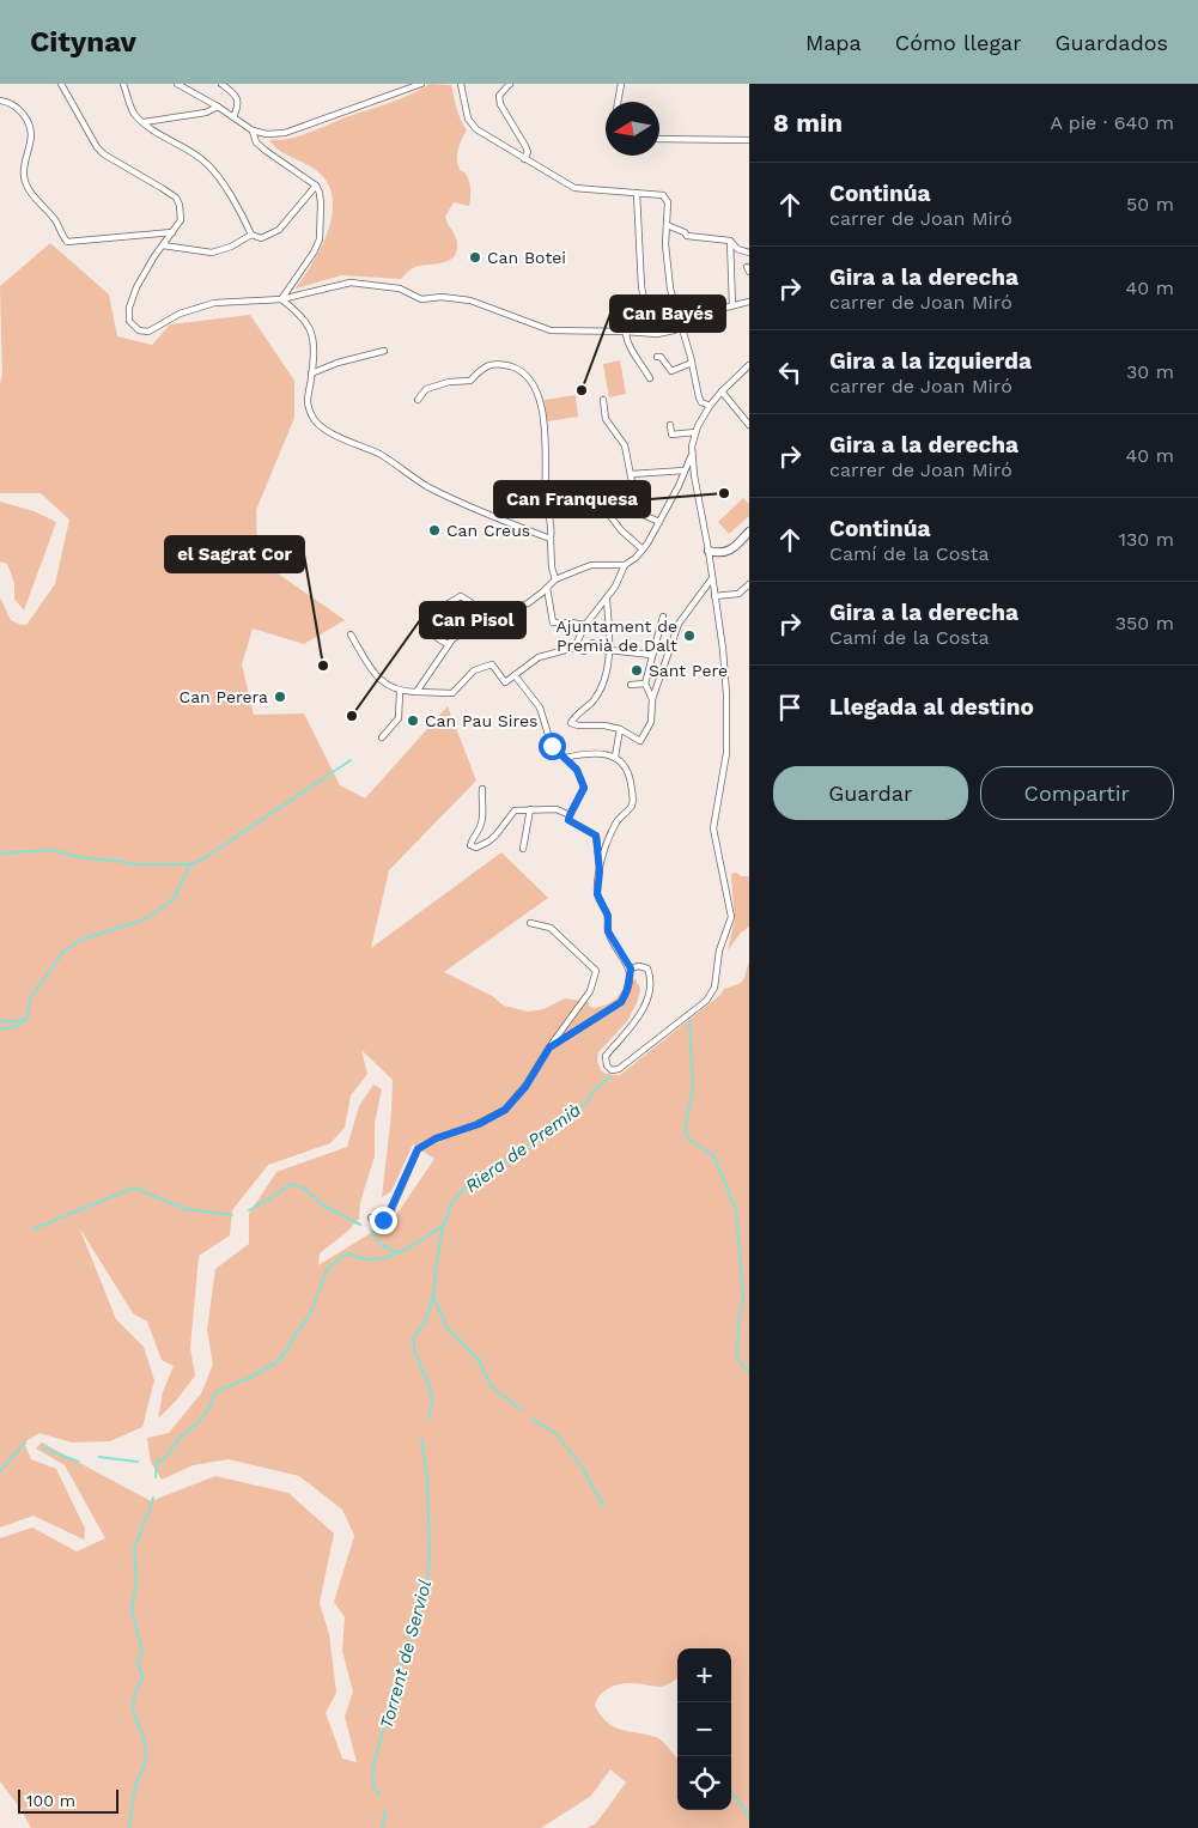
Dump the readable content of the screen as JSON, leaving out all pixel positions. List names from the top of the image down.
{
  "water": ["Riera de Premià", "Torrent de Serviol"],
  "places": [
    "Can Botei",
    "Can Bayés",
    "Can Franquesa",
    "Can Creus",
    "Ajuntament de Premià de Dalt",
    "el Sagrat Cor",
    "Sant Pere",
    "Can Perera",
    "Can Pisol",
    "Can Pau Sires"
  ],
  "scale_bar": "100 m",
  "north": "left",
  "page": {
    "header": "Citynav",
    "nav": ["Mapa", "Cómo llegar", "Guardados"],
    "heading": ["8 min", "A pie · 640 m"],
    "list": [
      ["Continúa", "carrer de Joan Miró", "50 m"],
      ["Gira a la derecha", "carrer de Joan Miró", "40 m"],
      ["Gira a la izquierda", "carrer de Joan Miró", "30 m"],
      ["Gira a la derecha", "carrer de Joan Miró", "40 m"],
      ["Continúa", "Camí de la Costa", "130 m"],
      ["Gira a la derecha", "Camí de la Costa", "350 m"],
      "Llegada al destino"
    ],
    "buttons": ["Guardar", "Compartir"],
    "map_buttons": ["+", "−"],
    "scale": "100 m"
  }
}
